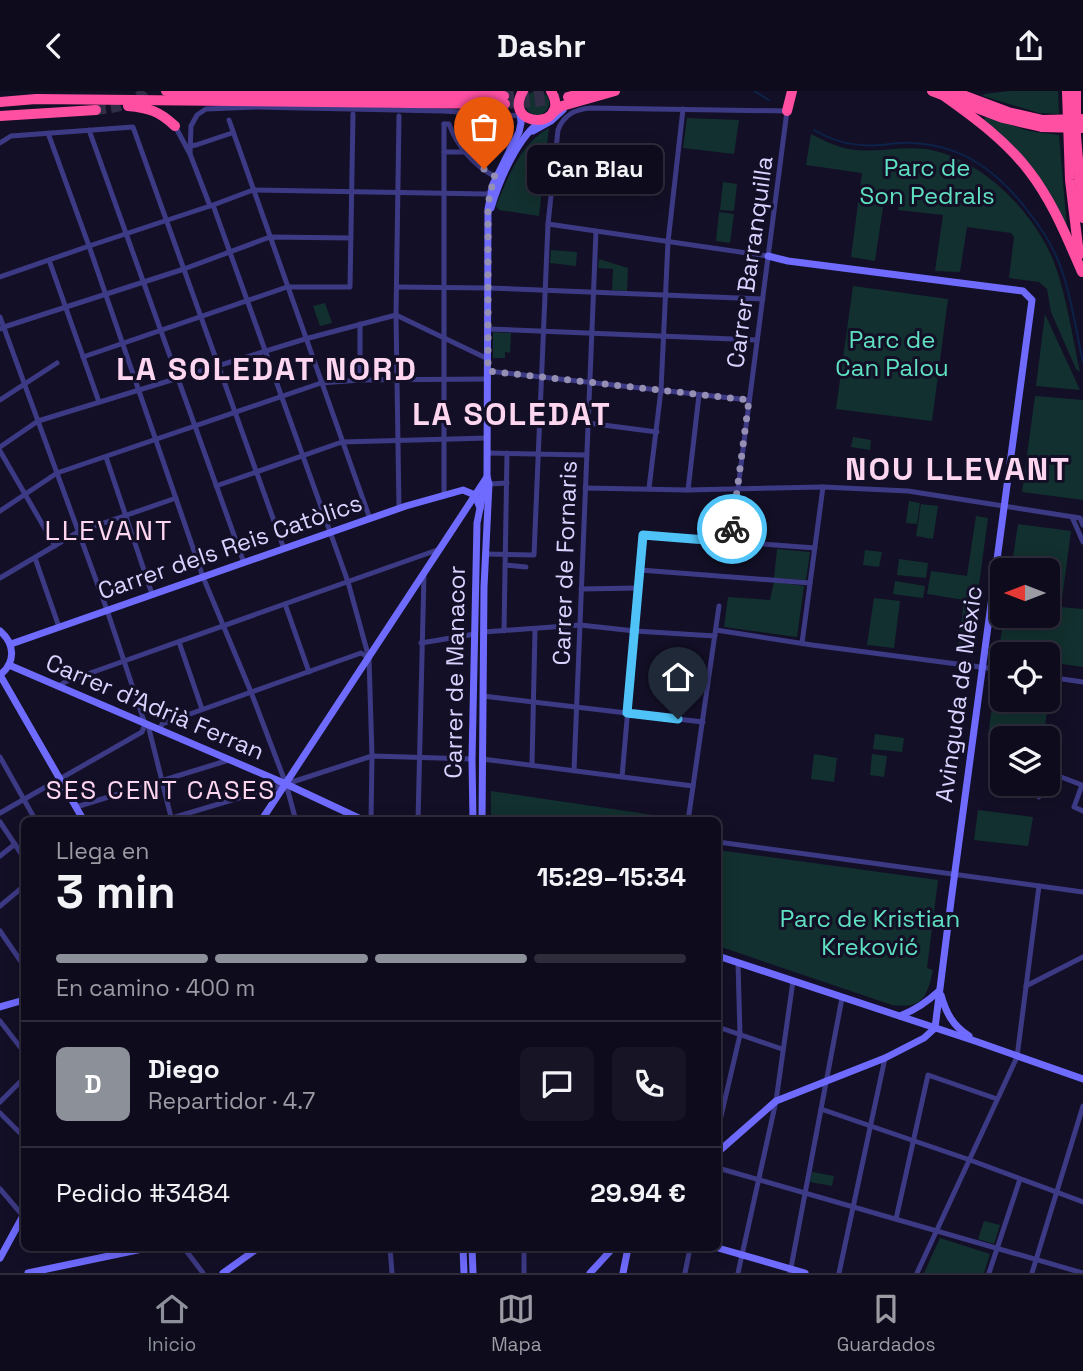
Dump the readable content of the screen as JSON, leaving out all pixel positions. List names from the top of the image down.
{
  "streets": {
    "street": [
      "Carrer Barranquilla",
      "Carrer dels Reis Catòlics",
      "Carrer de Fornaris",
      "Carrer de Manacor",
      "Avinguda de Mèxic",
      "Carrer d'Adrià Ferran"
    ]
  },
  "crossings": [
    ["Carrer Barranquilla", "Avinguda de Mèxic"],
    ["Carrer dels Reis Catòlics", "Carrer de Manacor"]
  ],
  "districts": [
    "LA SOLEDAT NORD",
    "LA SOLEDAT",
    "NOU LLEVANT",
    "LLEVANT",
    "SES CENT CASES"
  ],
  "parks": ["Parc de Son Pedrals", "Parc de Can Palou", "Parc de Kristian Kreković"],
  "places": ["Can Blau"],
  "north": "left",
  "page": {
    "header": "Dashr",
    "bubble": "Can Blau",
    "heading": ["3 min", "Llega en", "15:29–15:34"],
    "panel": [
      "Diego",
      "Repartidor · 4.7",
      "Pedido #3484",
      "29.94 €"
    ],
    "bar": "En camino · 400 m",
    "round": "D",
    "tabs": ["Inicio", "Mapa", "Guardados"]
  }
}
